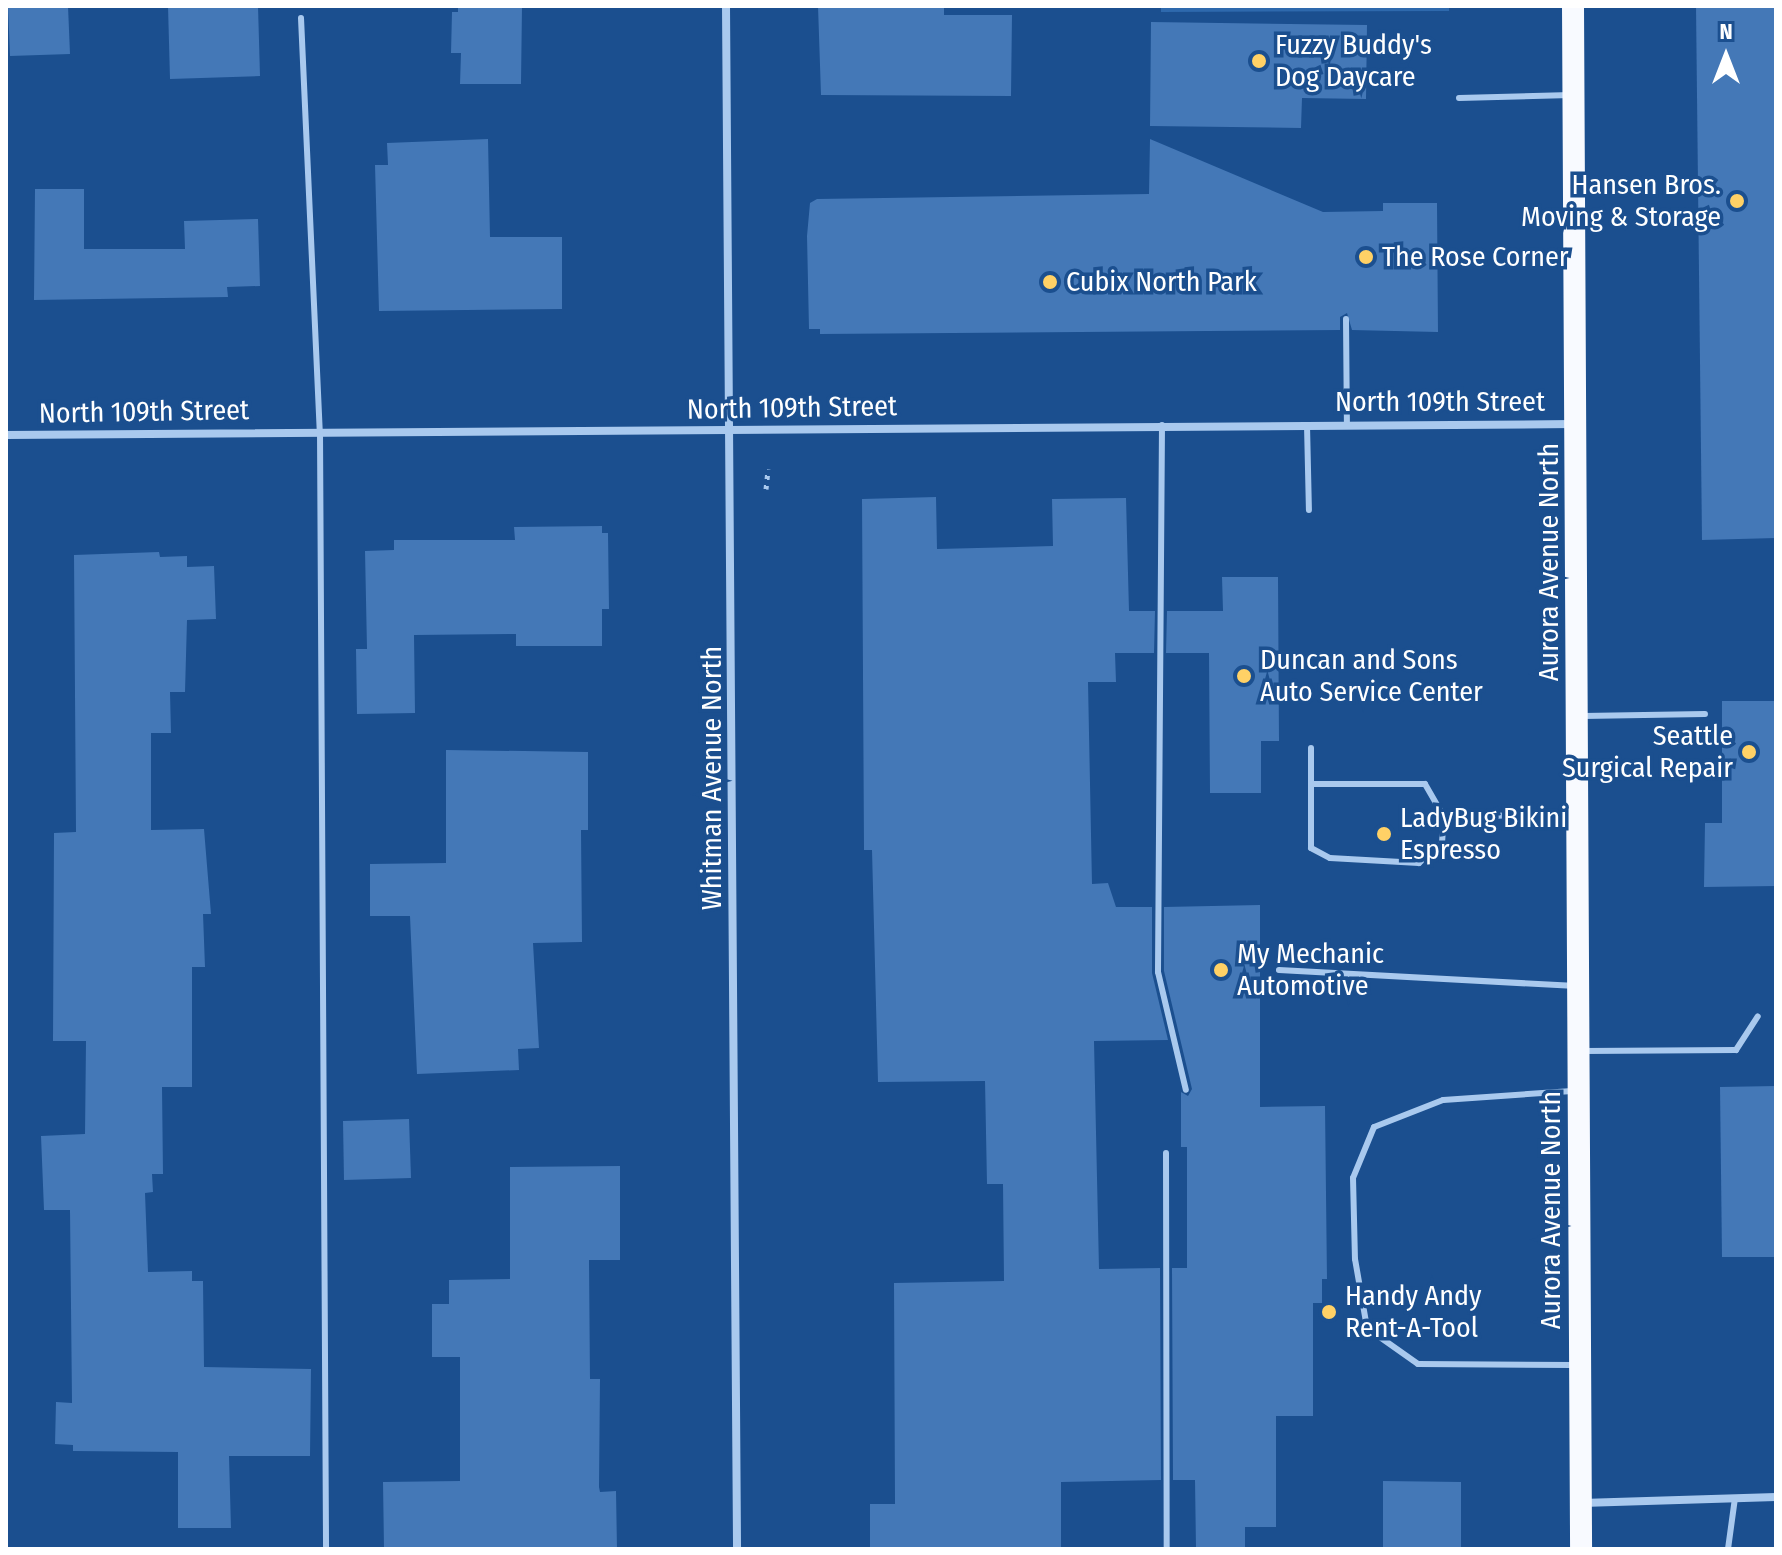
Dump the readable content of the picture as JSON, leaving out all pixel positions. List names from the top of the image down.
{
  "streets": {
    "highway": ["Aurora Avenue North"],
    "street": ["North 109th Street", "Whitman Avenue North"]
  },
  "crossings": [
    ["North 109th Street", "Aurora Avenue North"],
    ["North 109th Street", "Whitman Avenue North"]
  ],
  "places": [
    "Fuzzy Buddy's Dog Daycare",
    "Hansen Bros. Moving & Storage",
    "The Rose Corner",
    "Cubix North Park",
    "Duncan and Sons Auto Service Center",
    "Seattle Surgical Repair",
    "LadyBug Bikini Espresso",
    "My Mechanic Automotive",
    "Handy Andy Rent-A-Tool"
  ],
  "north": "top"
}
